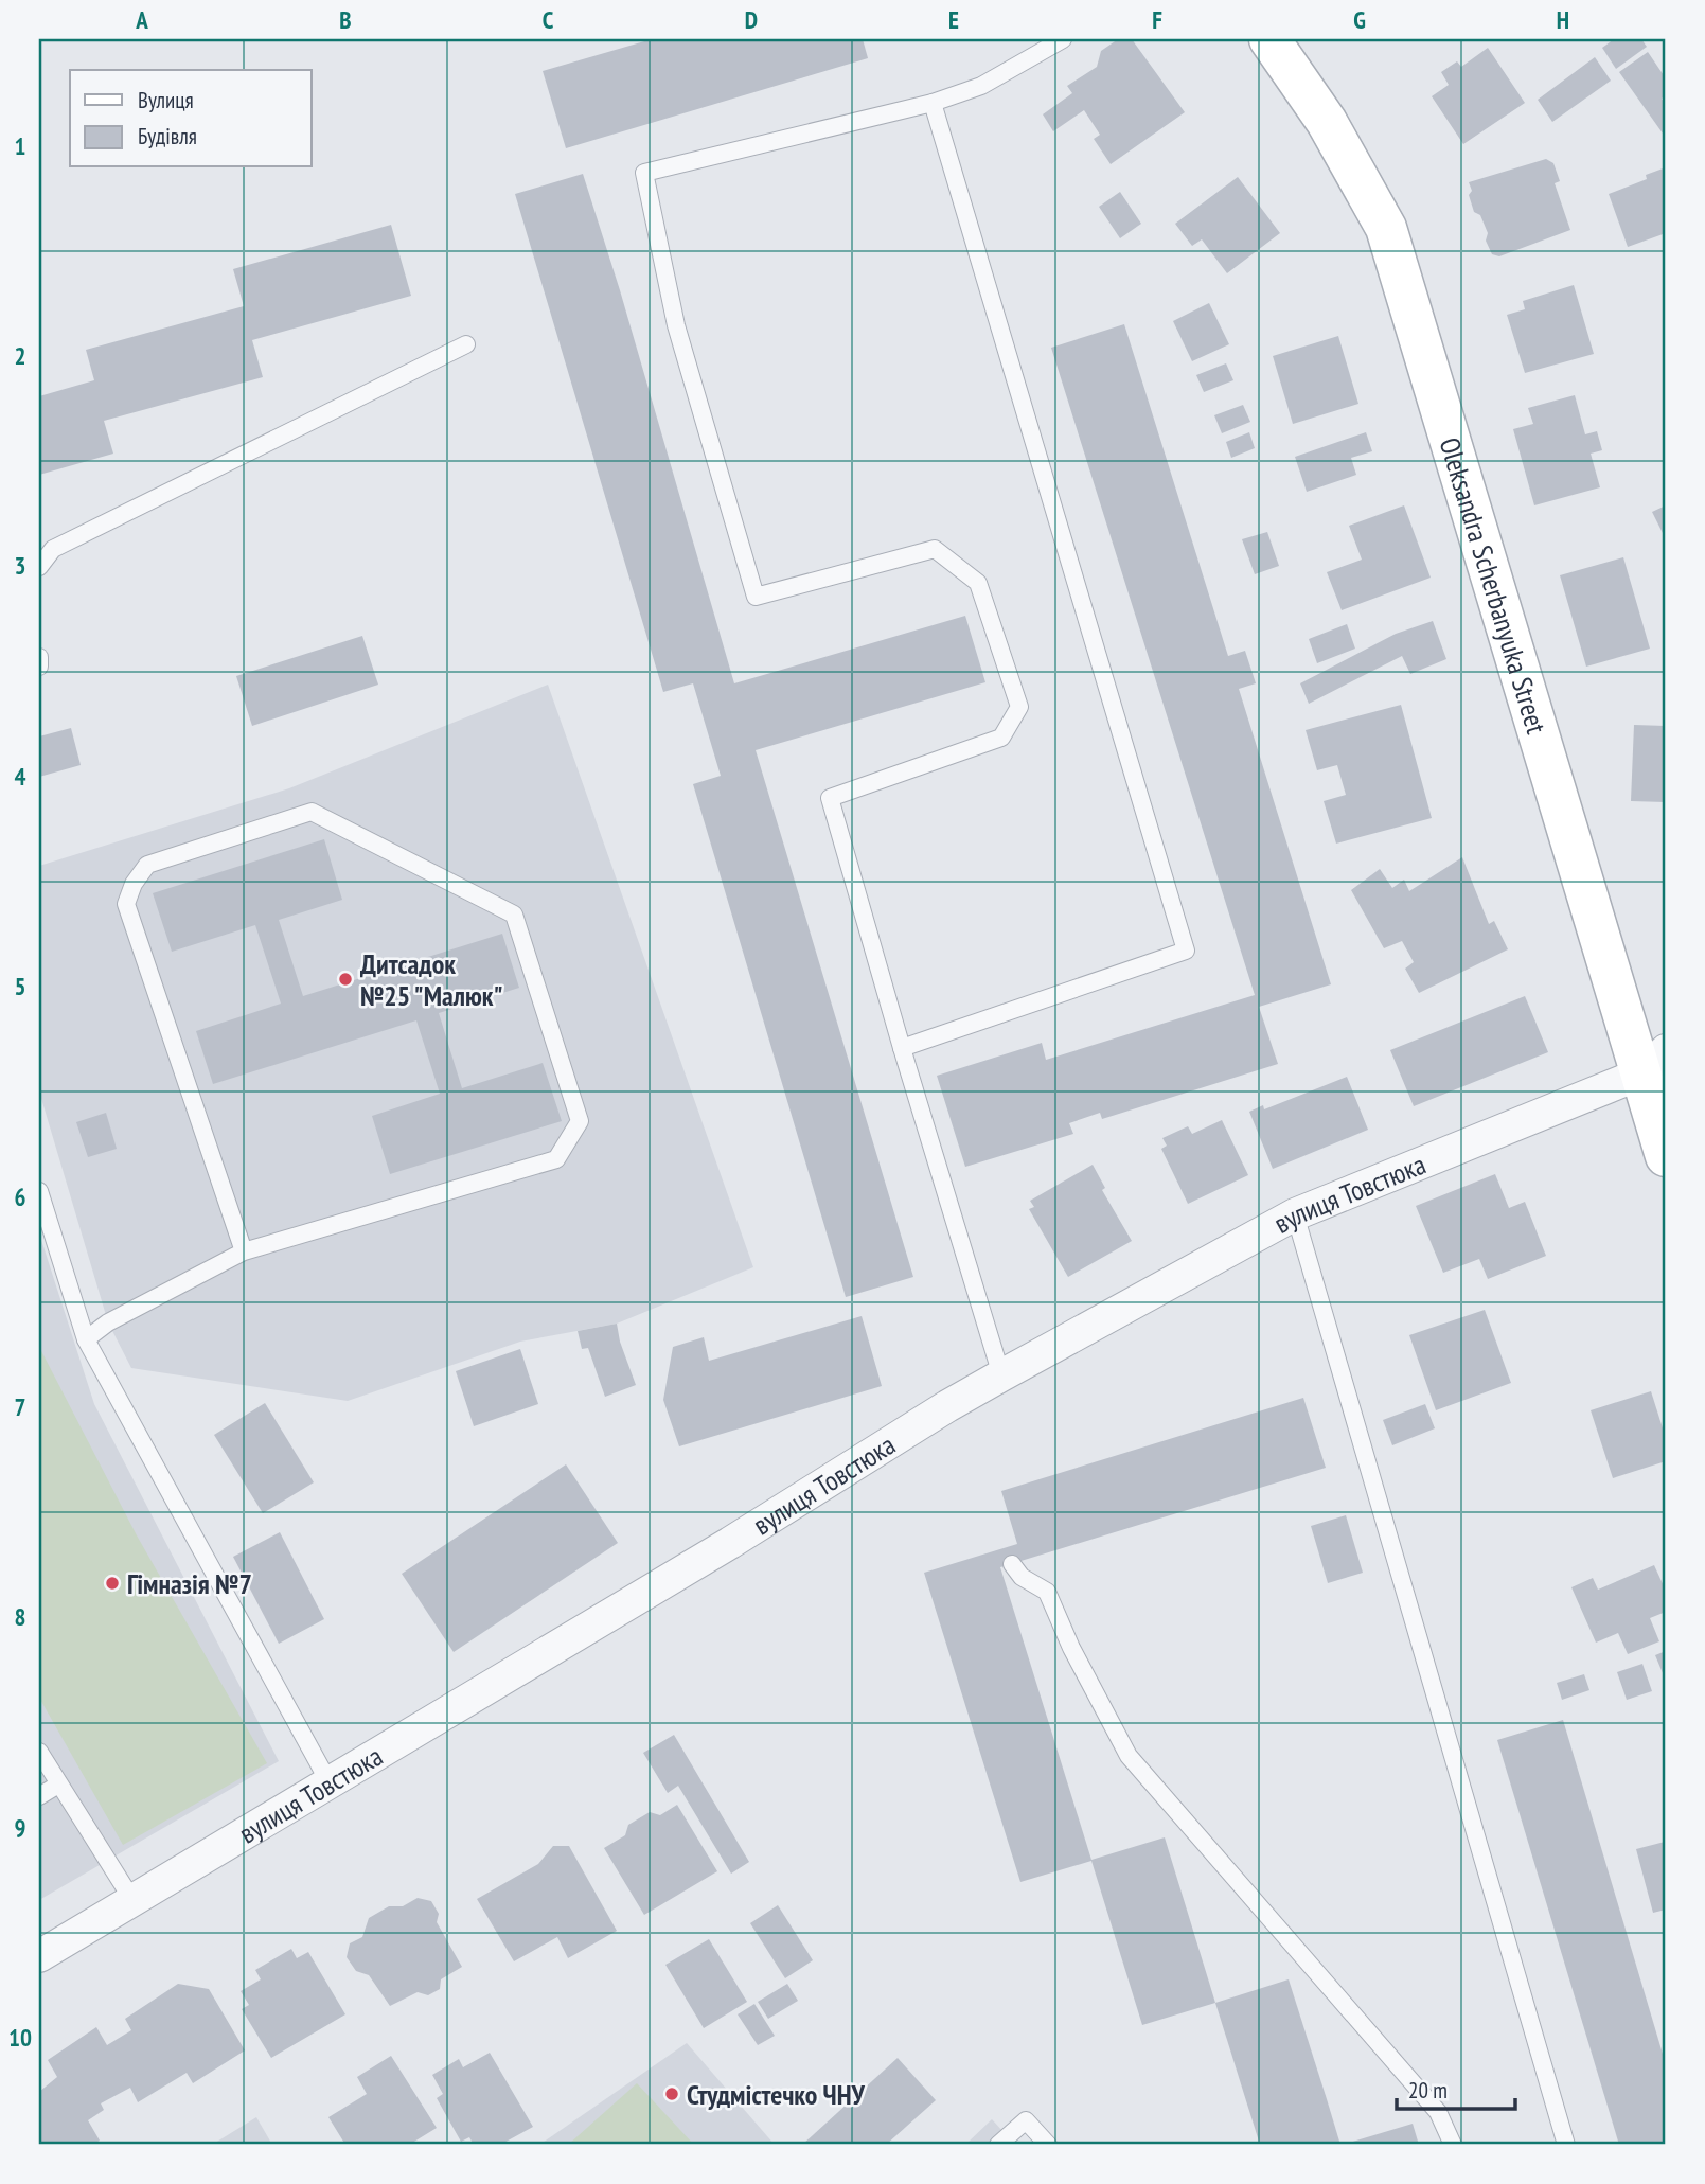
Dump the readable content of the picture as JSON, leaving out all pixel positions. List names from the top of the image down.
{
  "streets": {
    "street": ["Oleksandra Scherbanyuka Street", "вулиця Товстюка"]
  },
  "crossings": [
    ["Oleksandra Scherbanyuka Street", "вулиця Товстюка"]
  ],
  "places": ["Дитсадок №25 \"Малюк\"", "Гімназія №7", "Студмістечко ЧНУ"],
  "legend": ["Вулиця", "Будівля"],
  "scale_bar": "20 m",
  "grid": {
    "columns": [
      "A",
      "B",
      "C",
      "D",
      "E",
      "F",
      "G",
      "H"
    ],
    "rows": [
      "1",
      "2",
      "3",
      "4",
      "5",
      "6",
      "7",
      "8",
      "9",
      "10"
    ]
  }
}
